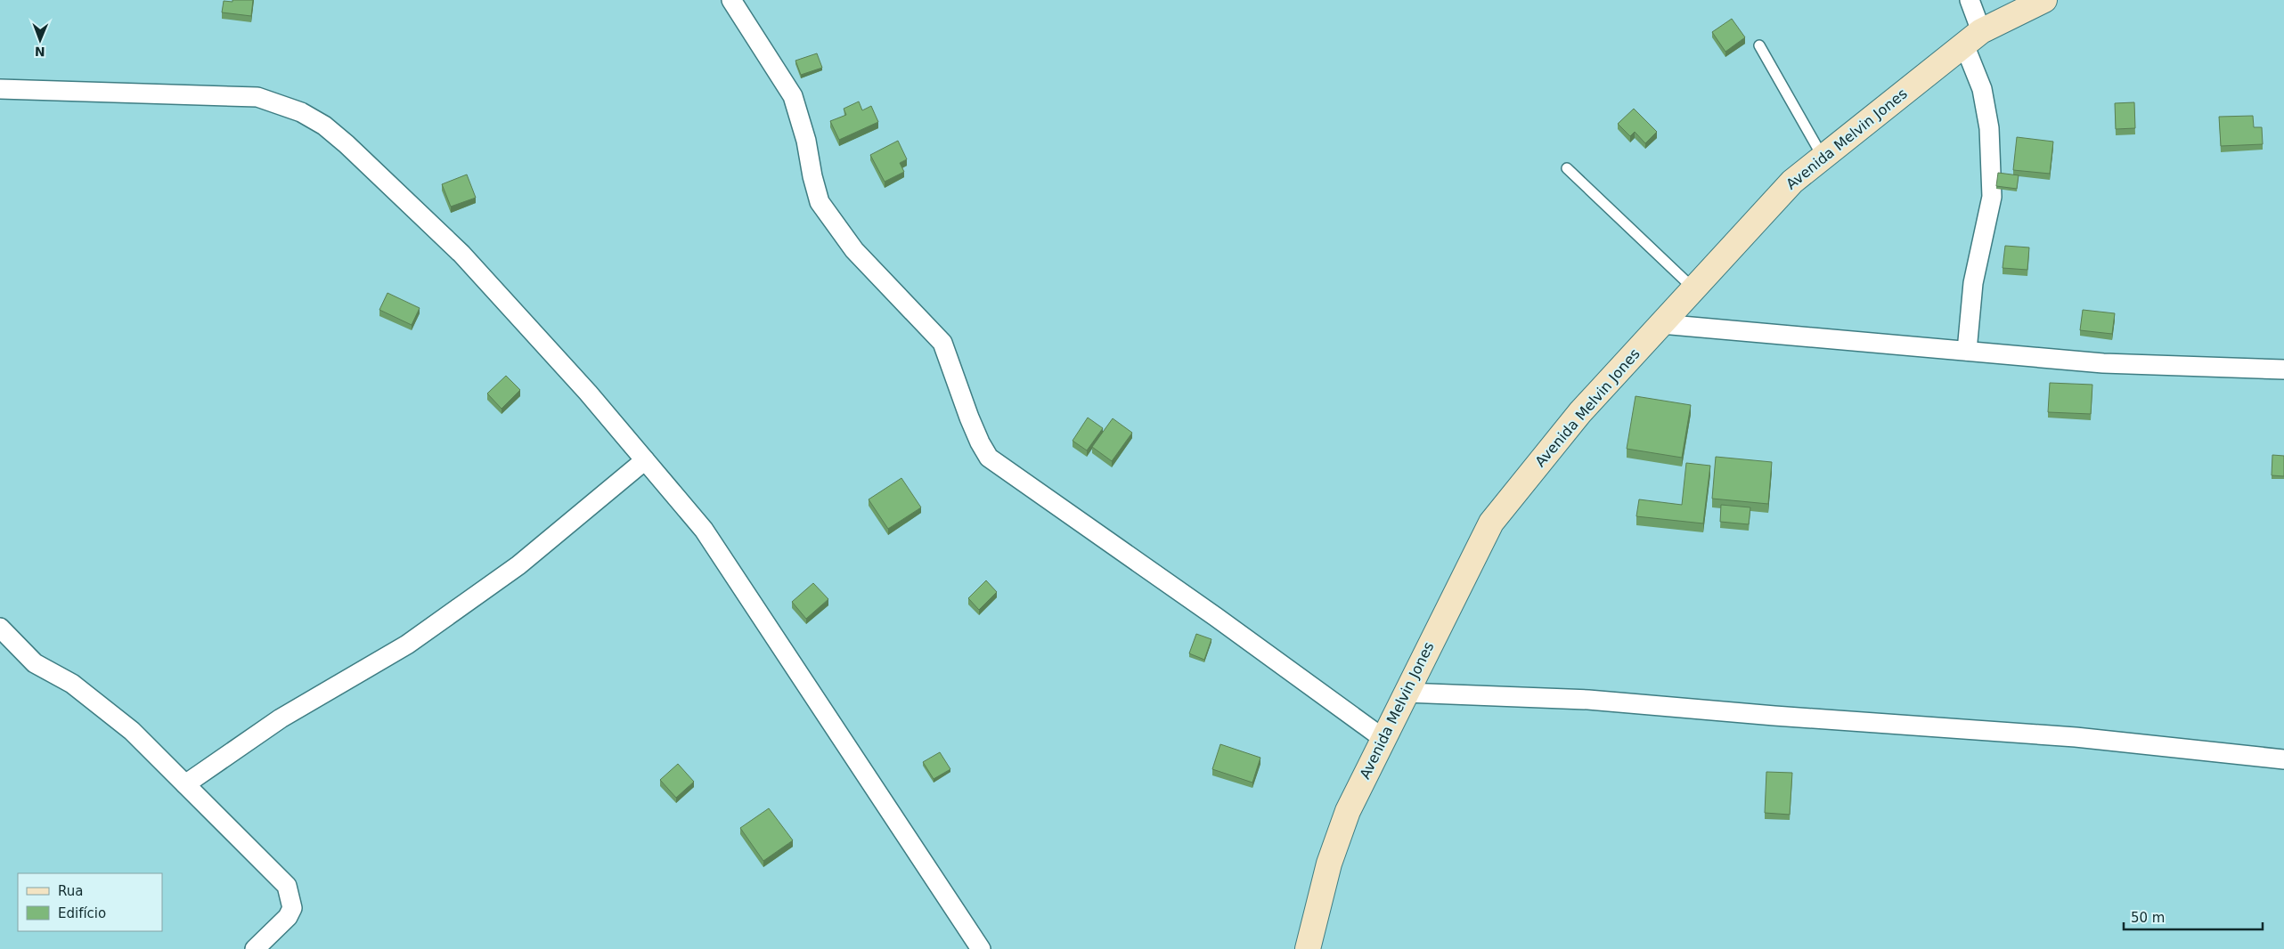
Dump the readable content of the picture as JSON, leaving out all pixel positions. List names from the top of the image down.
{
  "streets": {
    "street": ["Avenida Melvin Jones"]
  },
  "legend": ["Rua", "Edifício"],
  "scale_bar": "50 m",
  "north": "bottom"
}
